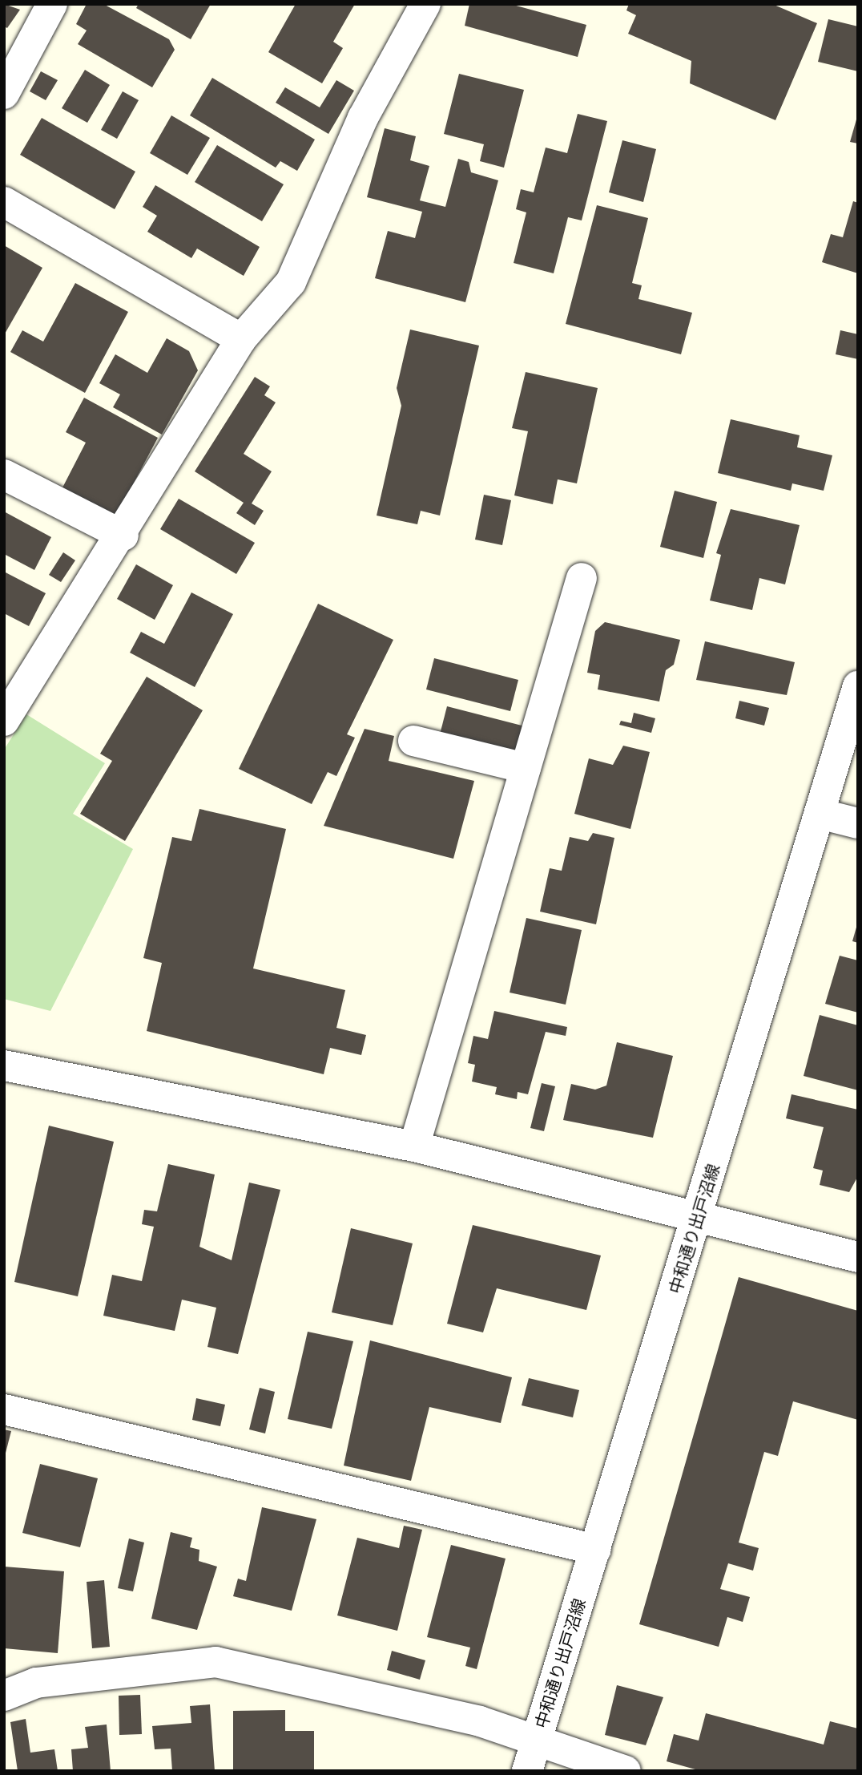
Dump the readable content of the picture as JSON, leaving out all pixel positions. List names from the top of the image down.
{
  "streets": {
    "street": ["中和通り出戸沼線"]
  }
}
